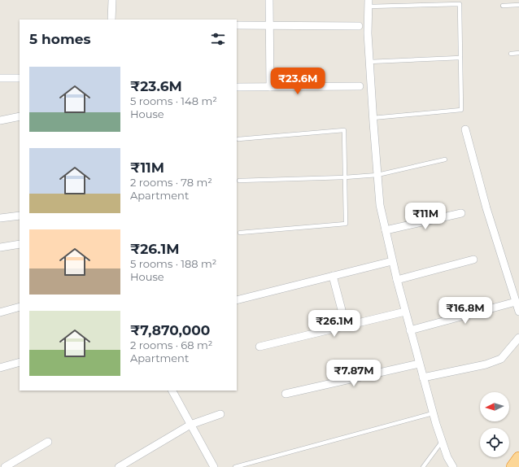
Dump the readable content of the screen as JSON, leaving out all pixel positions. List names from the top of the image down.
{
  "north": "left",
  "page": {
    "heading": "5 homes",
    "list": [
      {
        "name": "₹23.6M",
        "note": "5 rooms · 148 m² · House"
      },
      {
        "name": "₹11M",
        "note": "2 rooms · 78 m² · Apartment"
      },
      {
        "name": "₹26.1M",
        "note": "5 rooms · 188 m² · House"
      },
      {
        "name": "₹7,870,000",
        "note": "2 rooms · 68 m² · Apartment"
      }
    ],
    "price": [
      "₹23.6M",
      "₹11M",
      "₹16.8M",
      "₹26.1M",
      "₹7.87M"
    ]
  }
}
